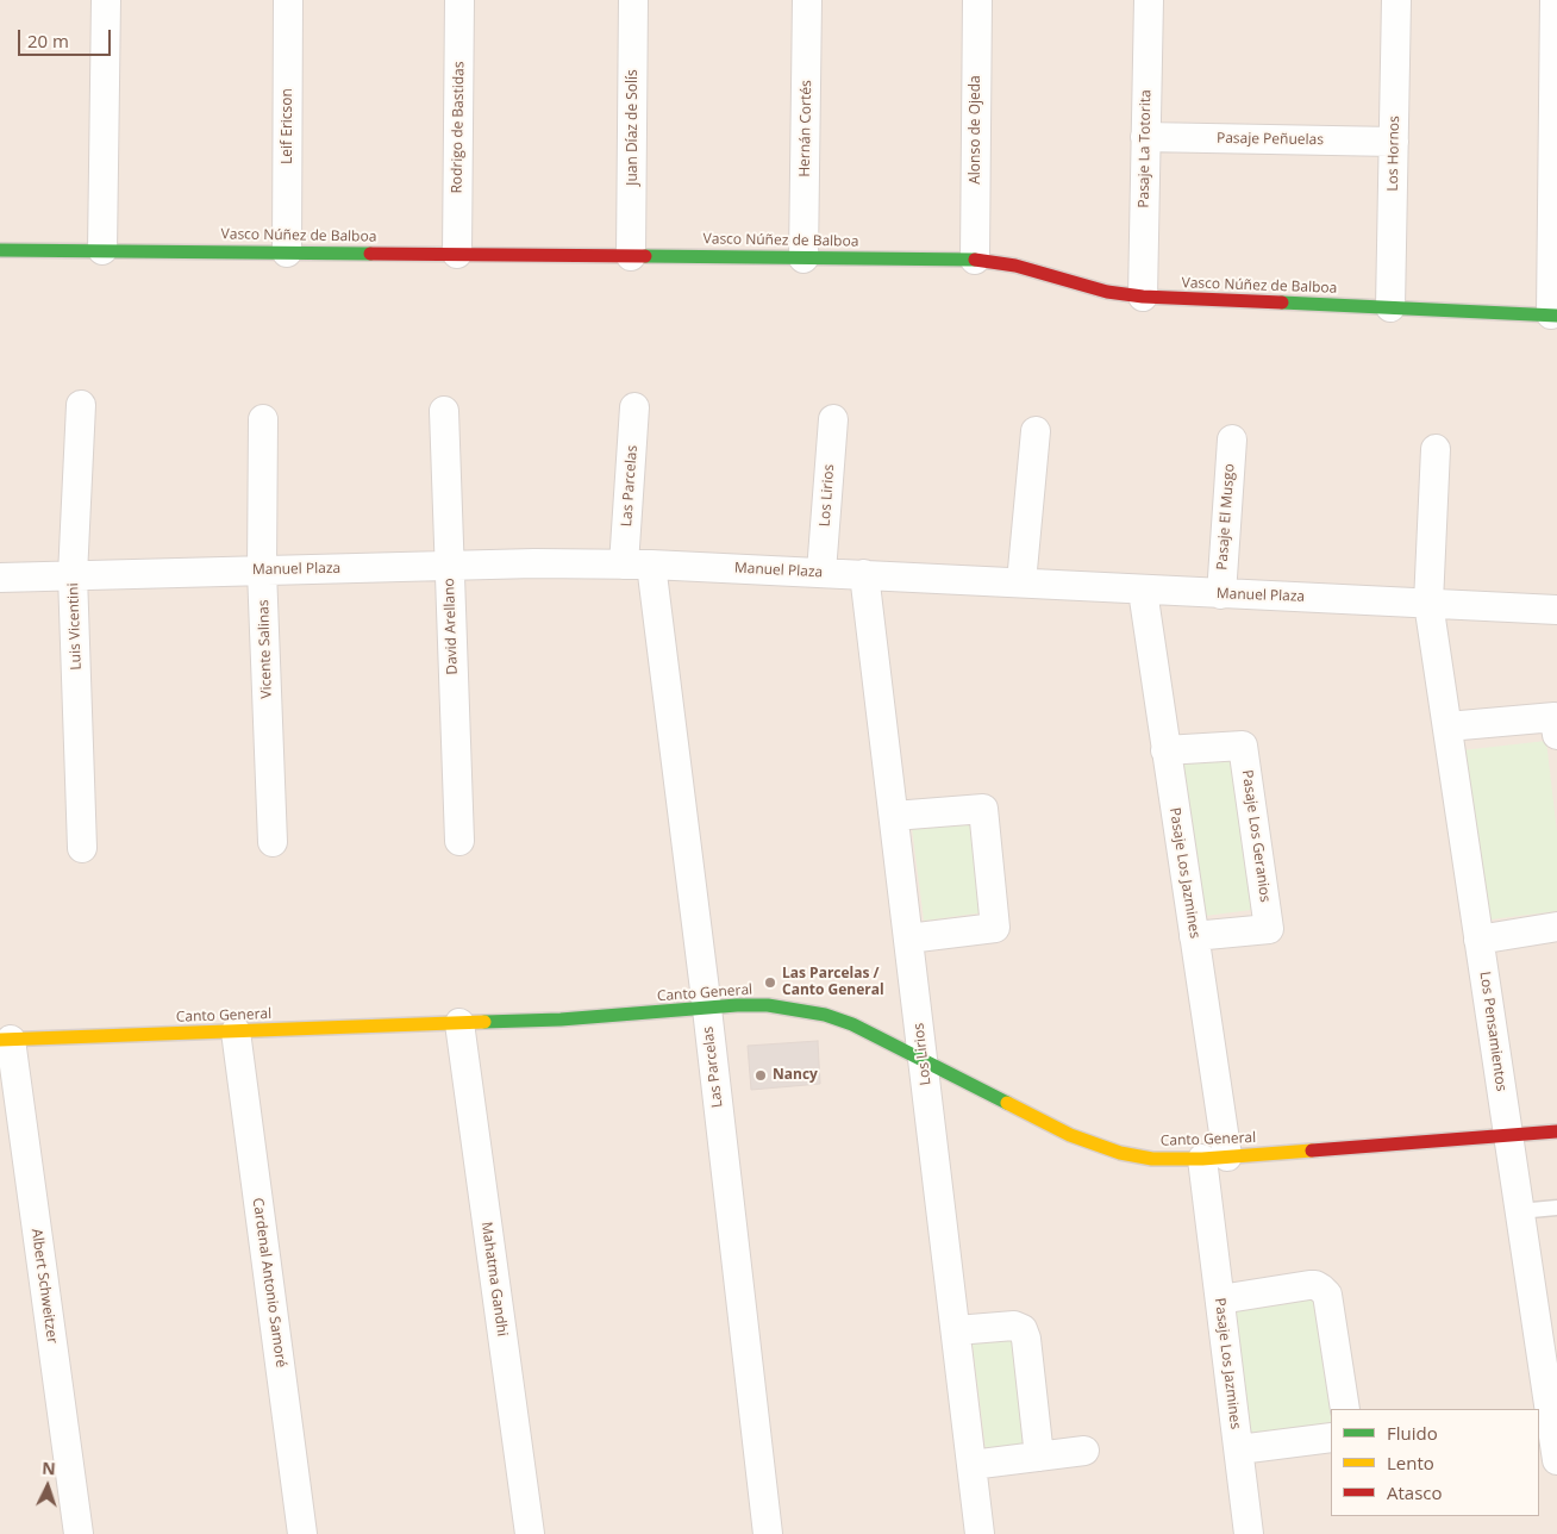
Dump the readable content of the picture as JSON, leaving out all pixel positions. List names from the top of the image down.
{
  "streets": {
    "street": [
      "Leif Ericson",
      "Rodrigo de Bastidas",
      "Juan Díaz de Solís",
      "Hernán Cortés",
      "Alonso de Ojeda",
      "Pasaje Peñuelas",
      "Pasaje La Totorita",
      "Los Hornos",
      "Vasco Núñez de Balboa",
      "Las Parcelas",
      "Los Lirios",
      "Pasaje El Musgo",
      "Manuel Plaza",
      "Luis Vicentini",
      "David Arellano",
      "Vicente Salinas",
      "Pasaje Los Geranios",
      "Pasaje Los Jazmines",
      "Canto General",
      "Los Pensamientos",
      "Mahatma Gandhi",
      "Cardenal Antonio Samoré",
      "Albert Schweitzer"
    ]
  },
  "crossings": [
    ["Leif Ericson", "Vasco Núñez de Balboa"],
    ["Rodrigo de Bastidas", "Vasco Núñez de Balboa"],
    ["Juan Díaz de Solís", "Vasco Núñez de Balboa"],
    ["Hernán Cortés", "Vasco Núñez de Balboa"],
    ["Alonso de Ojeda", "Vasco Núñez de Balboa"],
    ["Pasaje Peñuelas", "Pasaje La Totorita"],
    ["Pasaje Peñuelas", "Los Hornos"],
    ["Pasaje La Totorita", "Vasco Núñez de Balboa"],
    ["Los Hornos", "Vasco Núñez de Balboa"],
    ["Las Parcelas", "Manuel Plaza"],
    ["Las Parcelas", "Canto General"],
    ["Los Lirios", "Manuel Plaza"],
    ["Los Lirios", "Canto General"],
    ["Pasaje El Musgo", "Manuel Plaza"],
    ["Manuel Plaza", "Luis Vicentini"],
    ["Manuel Plaza", "David Arellano"],
    ["Manuel Plaza", "Vicente Salinas"],
    ["Manuel Plaza", "Pasaje Los Jazmines"],
    ["Manuel Plaza", "Los Pensamientos"],
    ["Pasaje Los Geranios", "Pasaje Los Jazmines"],
    ["Pasaje Los Jazmines", "Canto General"],
    ["Canto General", "Los Pensamientos"],
    ["Canto General", "Mahatma Gandhi"],
    ["Canto General", "Cardenal Antonio Samoré"],
    ["Canto General", "Albert Schweitzer"]
  ],
  "places": ["Las Parcelas / Canto General", "Nancy"],
  "legend": ["Fluido", "Lento", "Atasco"],
  "scale_bar": "20 m",
  "north": "top"
}
